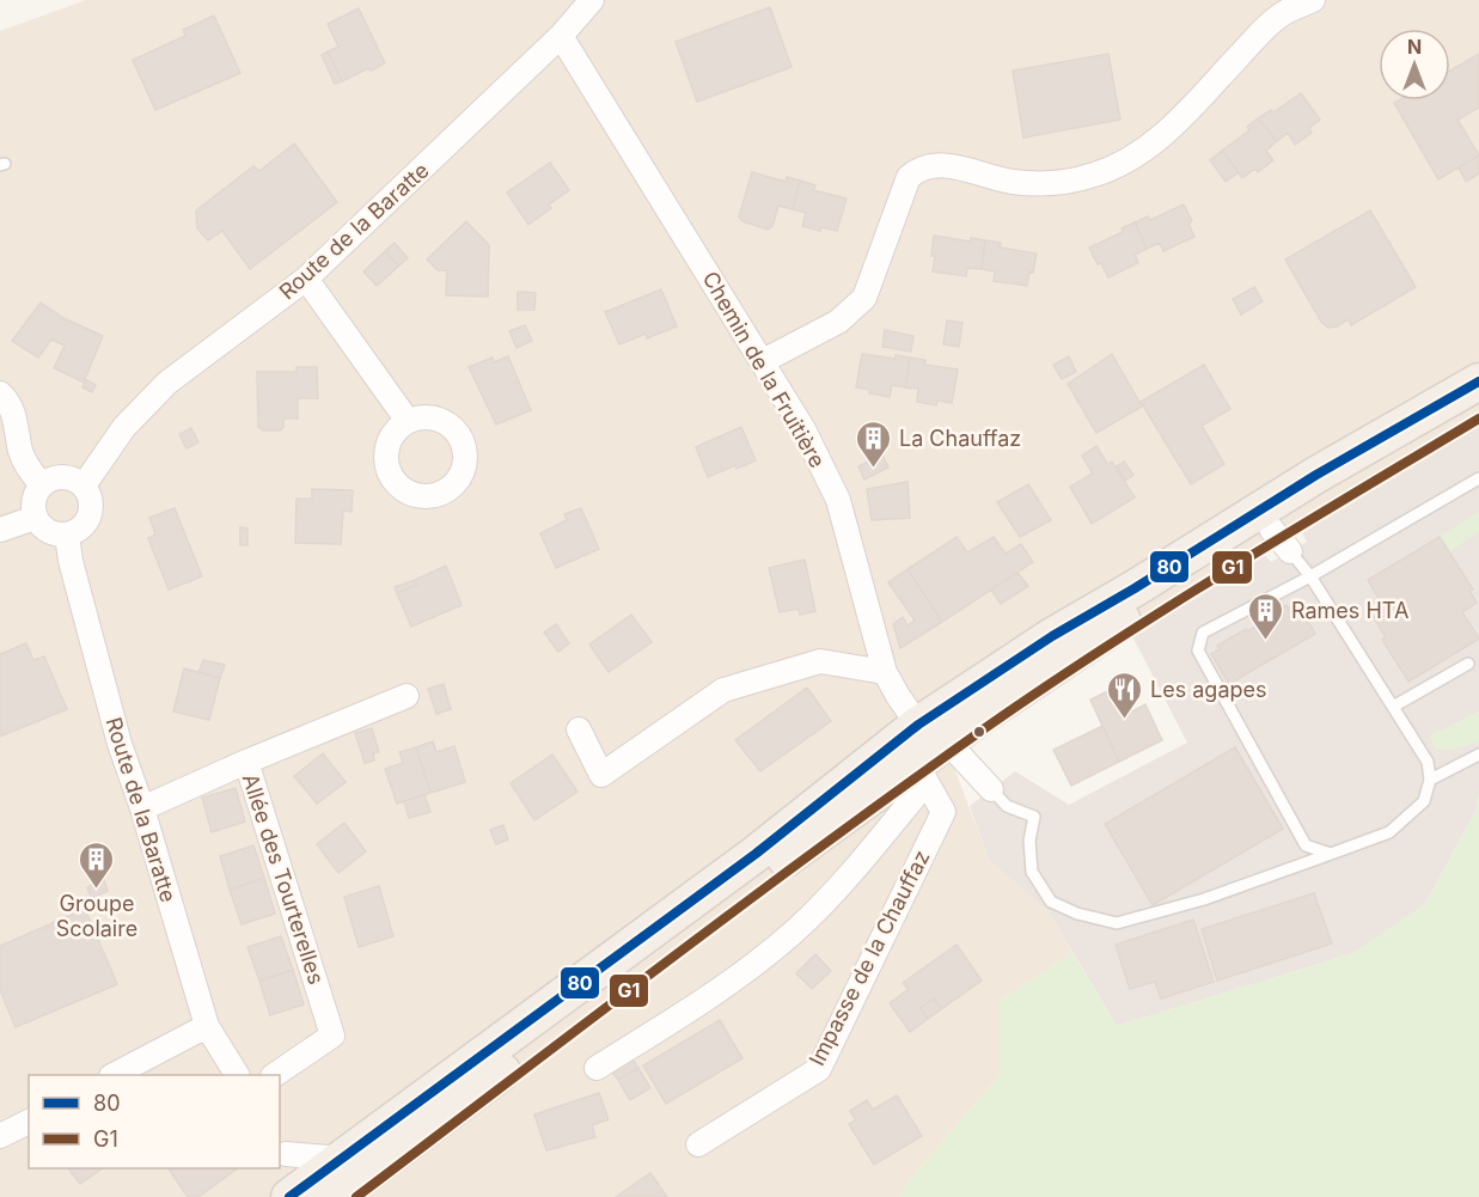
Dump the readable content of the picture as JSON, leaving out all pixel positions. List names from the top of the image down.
{
  "streets": {
    "street": [
      "Route de la Baratte",
      "Chemin de la Fruitière",
      "Allée des Tourterelles",
      "Impasse de la Chauffaz"
    ]
  },
  "crossings": [
    ["Route de la Baratte", "Chemin de la Fruitière"],
    ["Route de la Baratte", "Allée des Tourterelles"]
  ],
  "places": {
    "building": ["La Chauffaz", "Rames HTA", "Groupe Scolaire"],
    "restaurant": ["Les agapes"]
  },
  "lines": ["transit line 80", "transit line G1"],
  "legend": ["80", "G1"],
  "north": "top"
}
